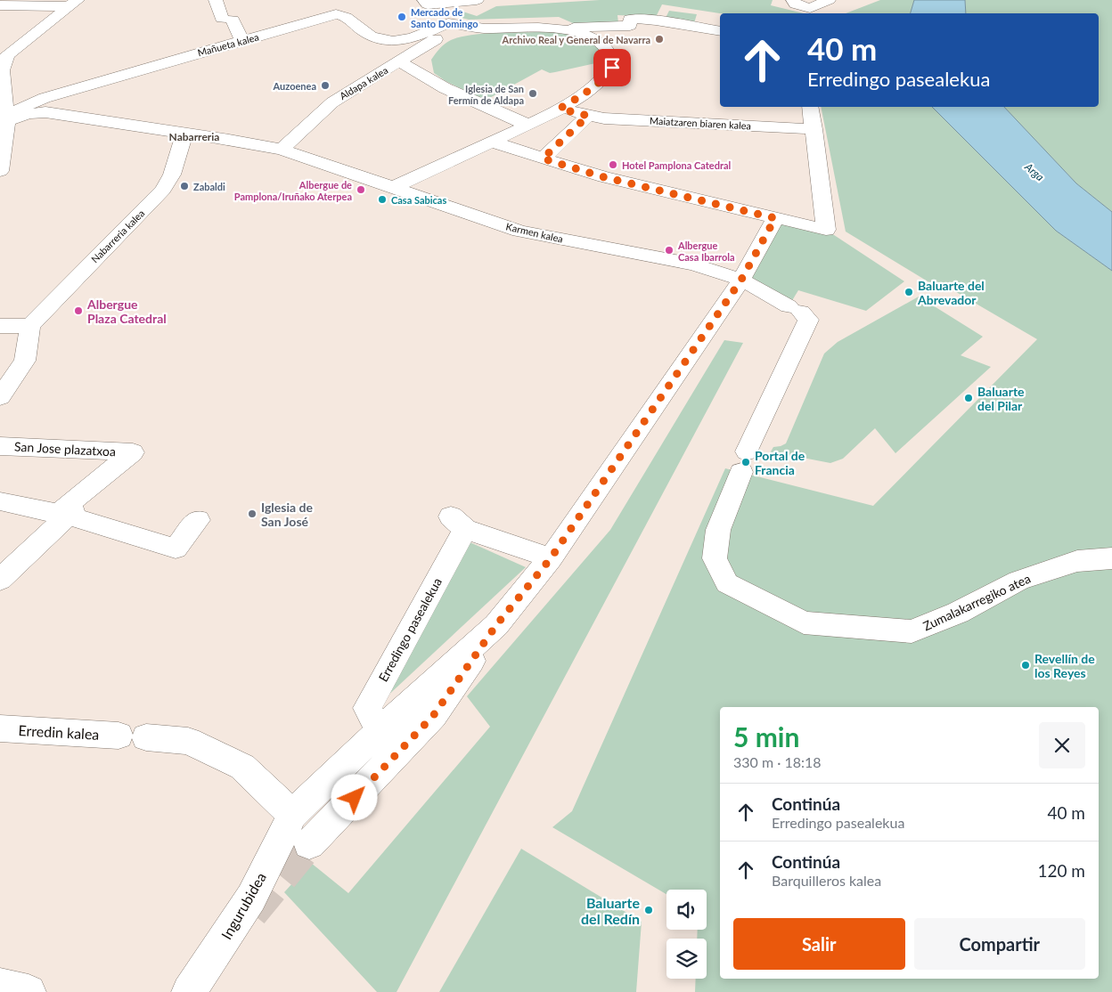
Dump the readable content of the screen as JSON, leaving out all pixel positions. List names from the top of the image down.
{
  "streets": {
    "street": [
      "Mañueta kalea",
      "Aldapa kalea",
      "Maiatzaren biaren kalea",
      "Karmen kalea",
      "Nabarreria kalea",
      "San Jose plazatxoa",
      "Zumalakarregiko atea",
      "Erredingo pasealekua",
      "Erredin kalea",
      "Ingurubidea"
    ]
  },
  "crossings": [
    ["Mañueta kalea", "Aldapa kalea"],
    ["Aldapa kalea", "Karmen kalea"],
    ["Karmen kalea", "Zumalakarregiko atea"],
    ["Erredin kalea", "Ingurubidea"]
  ],
  "districts": ["Nabarreria"],
  "water": ["Arga"],
  "places": [
    "Mercado de Santo Domingo",
    "Archivo Real y General de Navarra",
    "Auzoenea",
    "Iglesia de San Fermín de Aldapa",
    "Hotel Pamplona Catedral",
    "Zabaldi",
    "Albergue de Pamplona/Iruñako Aterpea",
    "Casa Sabicas",
    "Albergue Casa Ibarrola",
    "Baluarte del Abrevador",
    "Albergue Plaza Catedral",
    "Baluarte del Pilar",
    "Portal de Francia",
    "Iglesia de San José",
    "Revellín de los Reyes",
    "Baluarte del Redín"
  ],
  "page": {
    "turn": ["40 m", "Erredingo pasealekua"],
    "heading": ["5 min", "330 m · 18:18"],
    "list": [
      {
        "name": "Continúa",
        "note": "Erredingo pasealekua",
        "value": "40 m"
      },
      {
        "name": "Continúa",
        "note": "Barquilleros kalea",
        "value": "120 m"
      }
    ],
    "buttons": ["Salir", "Compartir"]
  }
}
